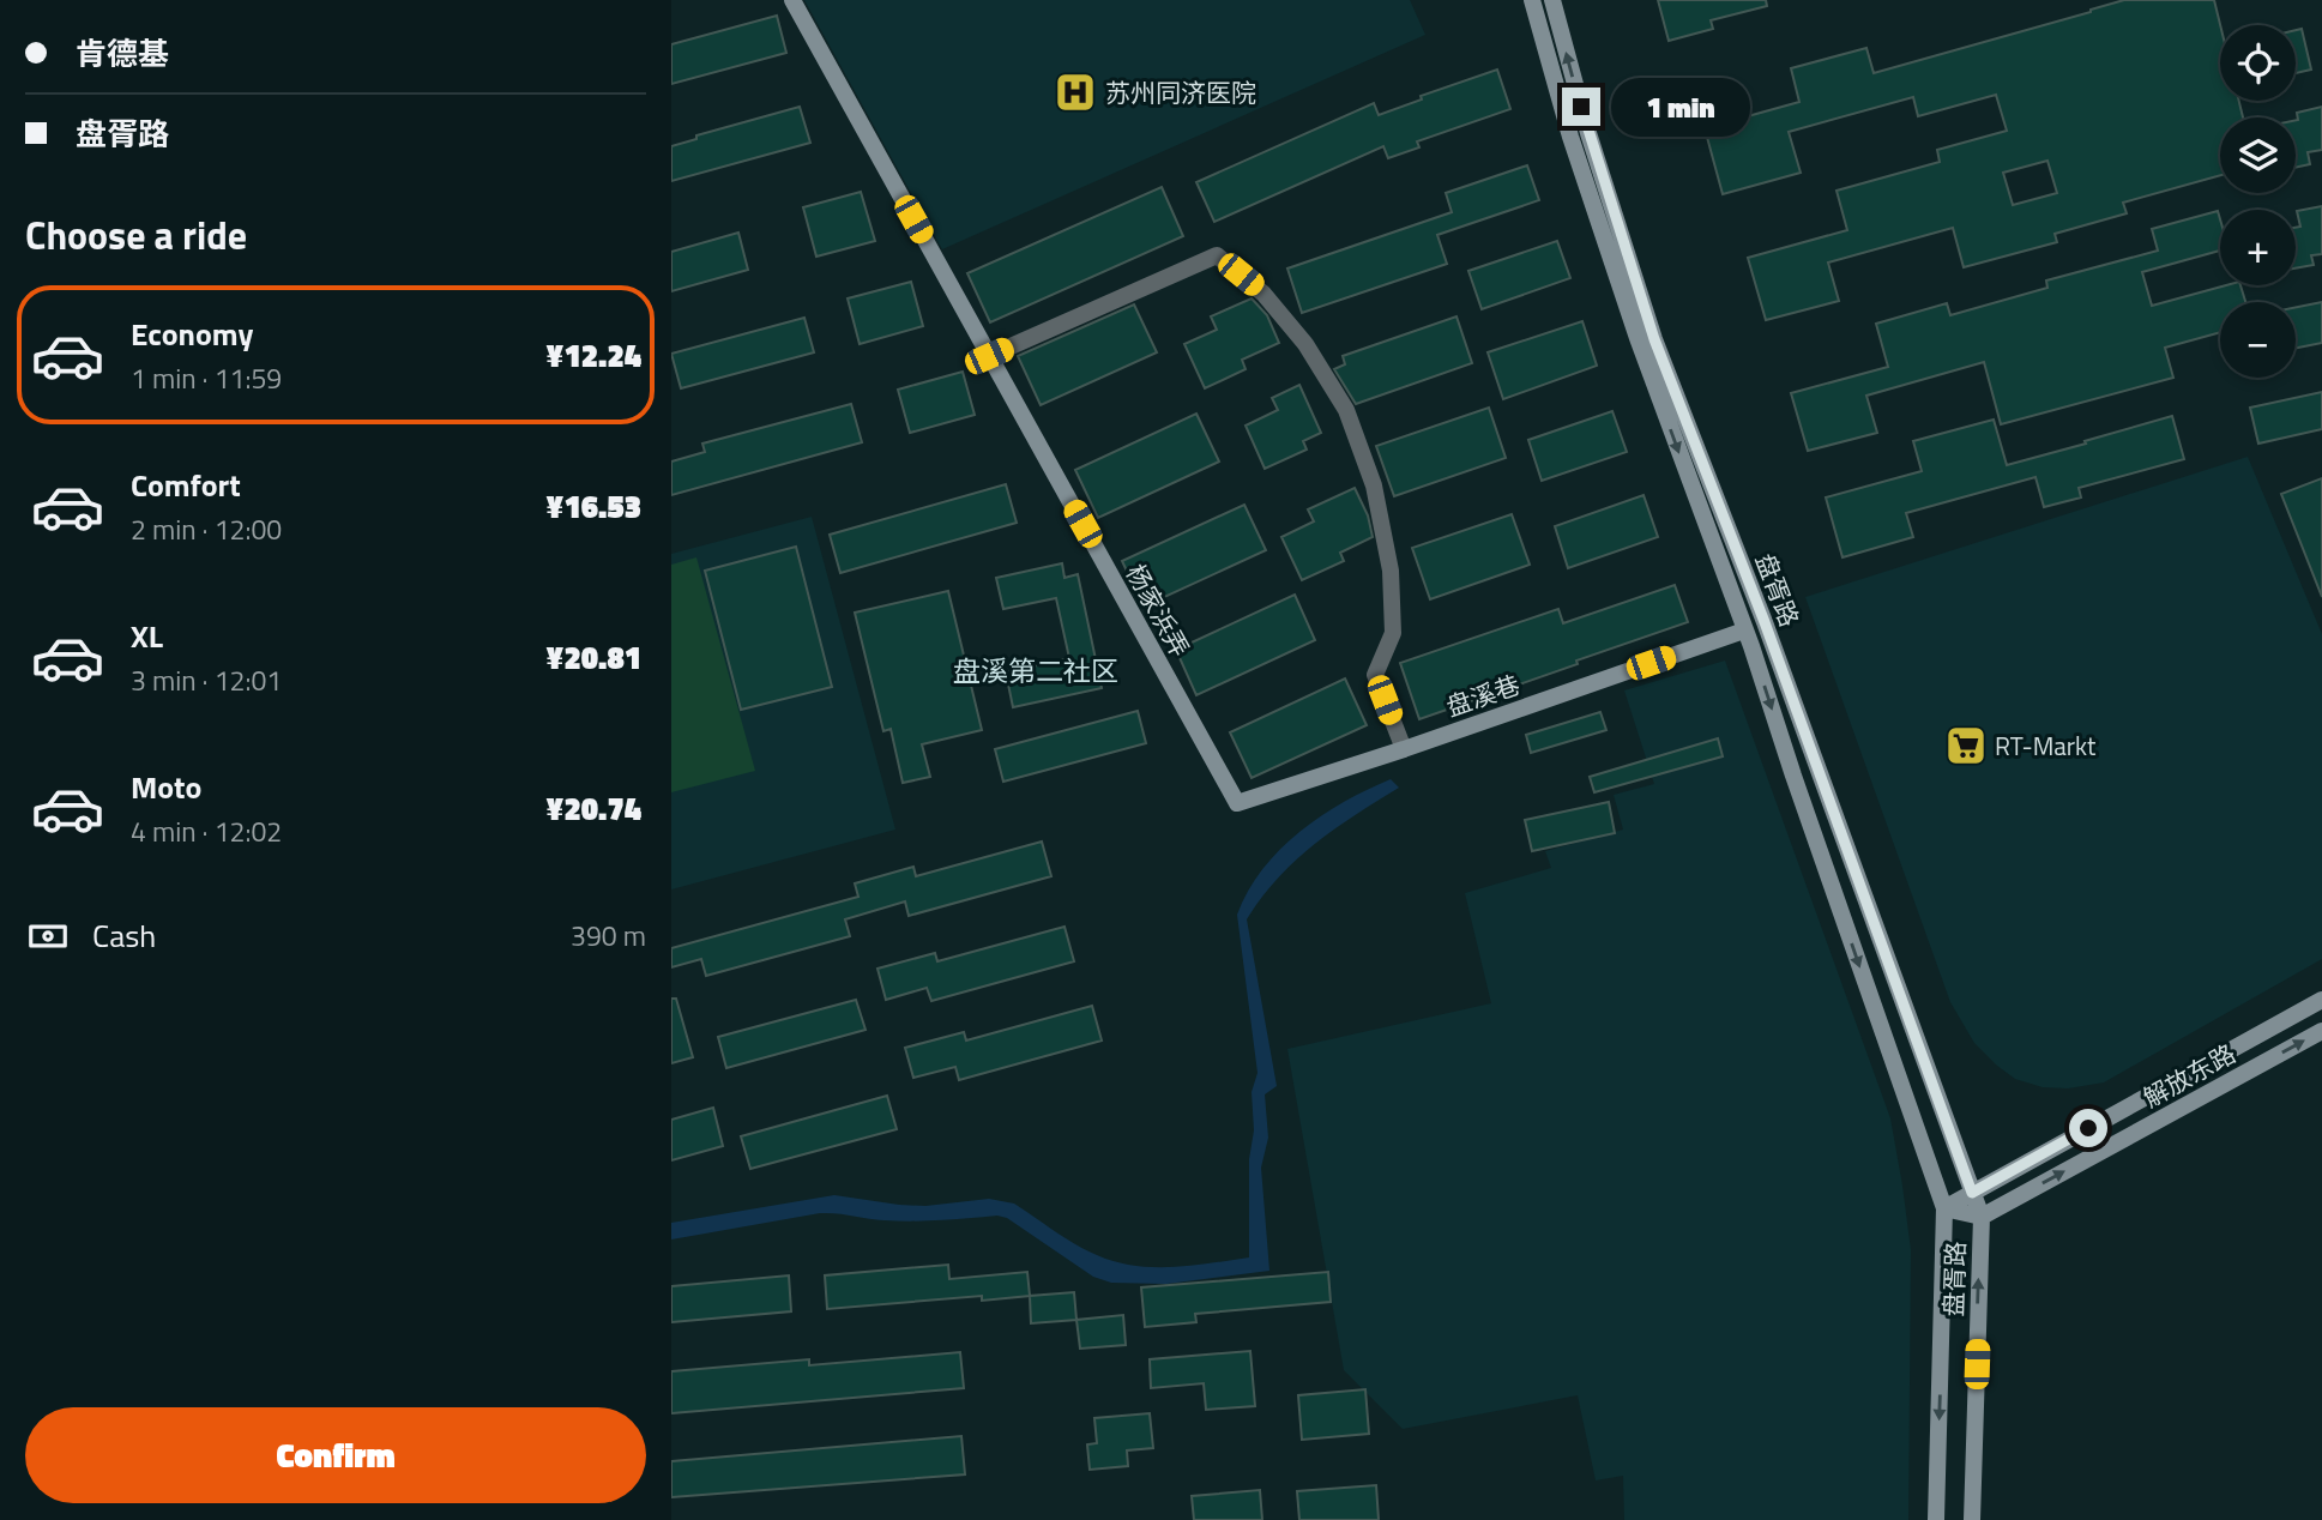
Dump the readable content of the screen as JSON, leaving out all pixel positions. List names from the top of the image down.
{
  "streets": {
    "main road": [
      "盘胥路",
      "杨家浜弄",
      "盘溪巷",
      "解放东路"
    ]
  },
  "crossings": [
    ["盘胥路", "盘溪巷"],
    ["盘胥路", "解放东路"],
    ["杨家浜弄", "盘溪巷"]
  ],
  "districts": ["盘溪第二社区"],
  "places": {
    "hospital": ["苏州同济医院"],
    "supermarket": ["RT-Markt"]
  },
  "page": {
    "banner": ["肯德基", "盘胥路"],
    "map_buttons": ["+", "−"],
    "bubble": "1 min",
    "heading": "Choose a ride",
    "list": [
      {
        "name": "Economy",
        "note": "1 min · 11:59",
        "value": "¥12.24"
      },
      {
        "name": "Comfort",
        "note": "2 min · 12:00",
        "value": "¥16.53"
      },
      {
        "name": "XL",
        "note": "3 min · 12:01",
        "value": "¥20.81"
      },
      {
        "name": "Moto",
        "note": "4 min · 12:02",
        "value": "¥20.74"
      }
    ],
    "pay": ["Cash", "390 m"],
    "buttons": "Confirm"
  }
}
